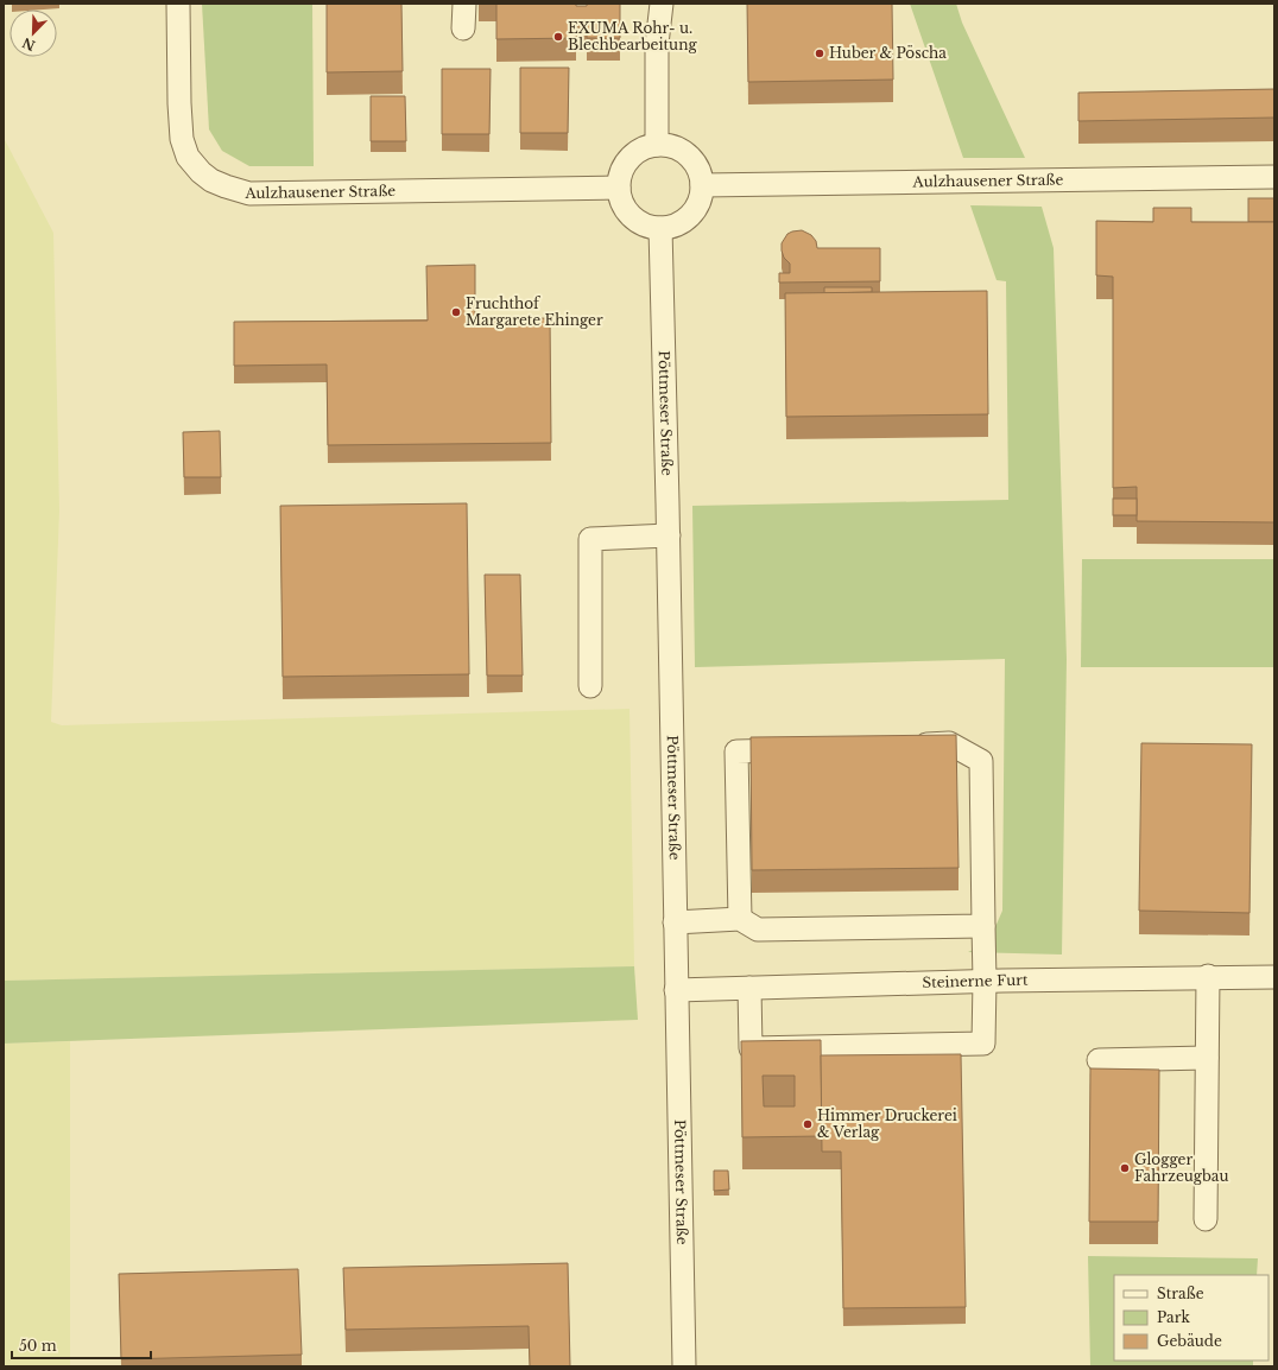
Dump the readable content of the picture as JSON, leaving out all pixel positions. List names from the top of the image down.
{
  "streets": {
    "street": ["Aulzhausener Straße", "Pöttmeser Straße", "Steinerne Furt"]
  },
  "crossings": [
    ["Aulzhausener Straße", "Pöttmeser Straße"],
    ["Pöttmeser Straße", "Steinerne Furt"]
  ],
  "places": [
    "EXUMA Rohr- u. Blechbearbeitung",
    "Huber & Pöscha",
    "Fruchthof Margarete Ehinger",
    "Himmer Druckerei & Verlag",
    "Glogger Fahrzeugbau"
  ],
  "legend": ["Straße", "Park", "Gebäude"],
  "scale_bar": "50 m",
  "north": "bottom left"
}
